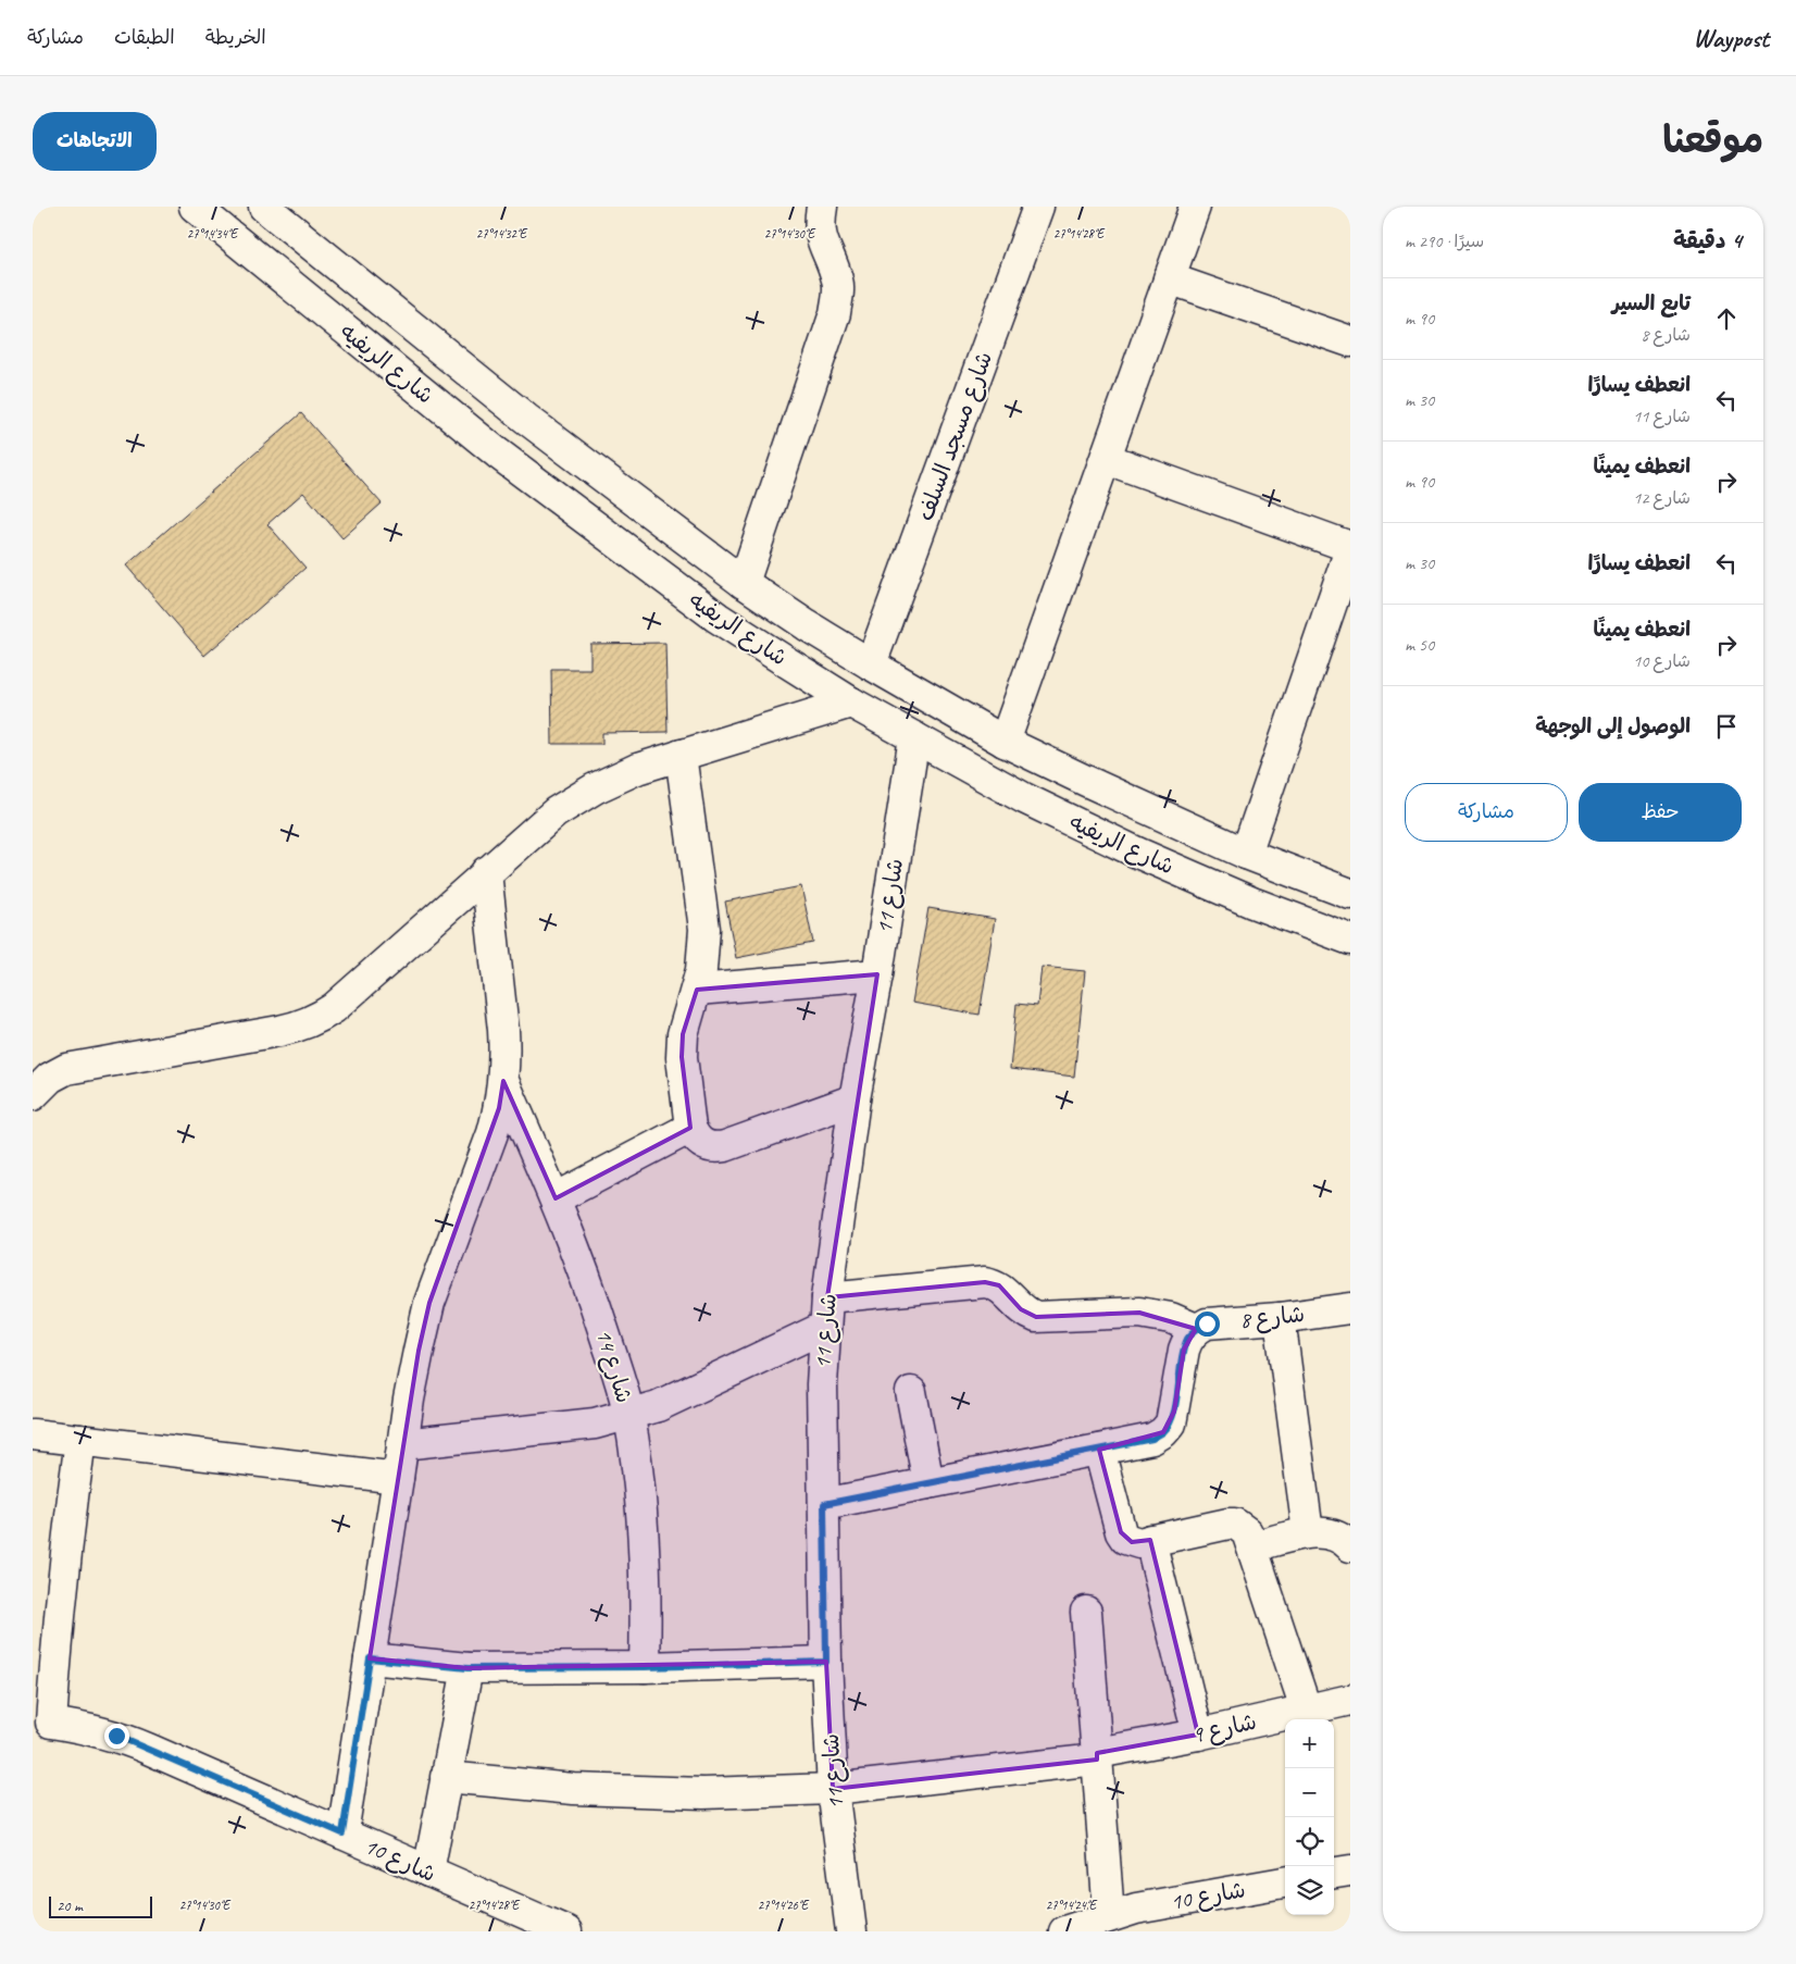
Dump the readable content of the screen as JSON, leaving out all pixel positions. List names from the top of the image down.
{
  "streets": {
    "street": [
      "شارع الريفيه",
      "شارع مسجد السلف",
      "شارع 11",
      "شارع 8",
      "شارع 14",
      "شارع 9",
      "شارع 10"
    ]
  },
  "crossings": [
    ["شارع الريفيه", "شارع مسجد السلف"],
    ["شارع الريفيه", "شارع 11"],
    ["شارع 11", "شارع 9"]
  ],
  "scale_bar": "20 m",
  "page": {
    "header": "Waypost",
    "nav": ["الخريطة", "الطبقات", "مشاركة"],
    "title": "موقعنا",
    "buttons": [
      "الاتجاهات",
      ["حفظ", "مشاركة"]
    ],
    "heading": ["4 دقيقة", "سيرًا · 290 m"],
    "list": [
      ["تابع السير", "شارع 8", "90 m"],
      ["انعطف يسارًا", "شارع 11", "30 m"],
      ["انعطف يمينًا", "شارع 12", "90 m"],
      ["انعطف يسارًا", "30 m"],
      ["انعطف يمينًا", "شارع 10", "50 m"],
      "الوصول إلى الوجهة"
    ],
    "map_buttons": ["+", "−"],
    "scale": "20 m"
  },
  "coordinates": [
    "27°14'34\"E",
    "27°14'32\"E",
    "27°14'30\"E",
    "27°14'28\"E",
    "27°14'26\"E",
    "27°14'24\"E"
  ]
}
